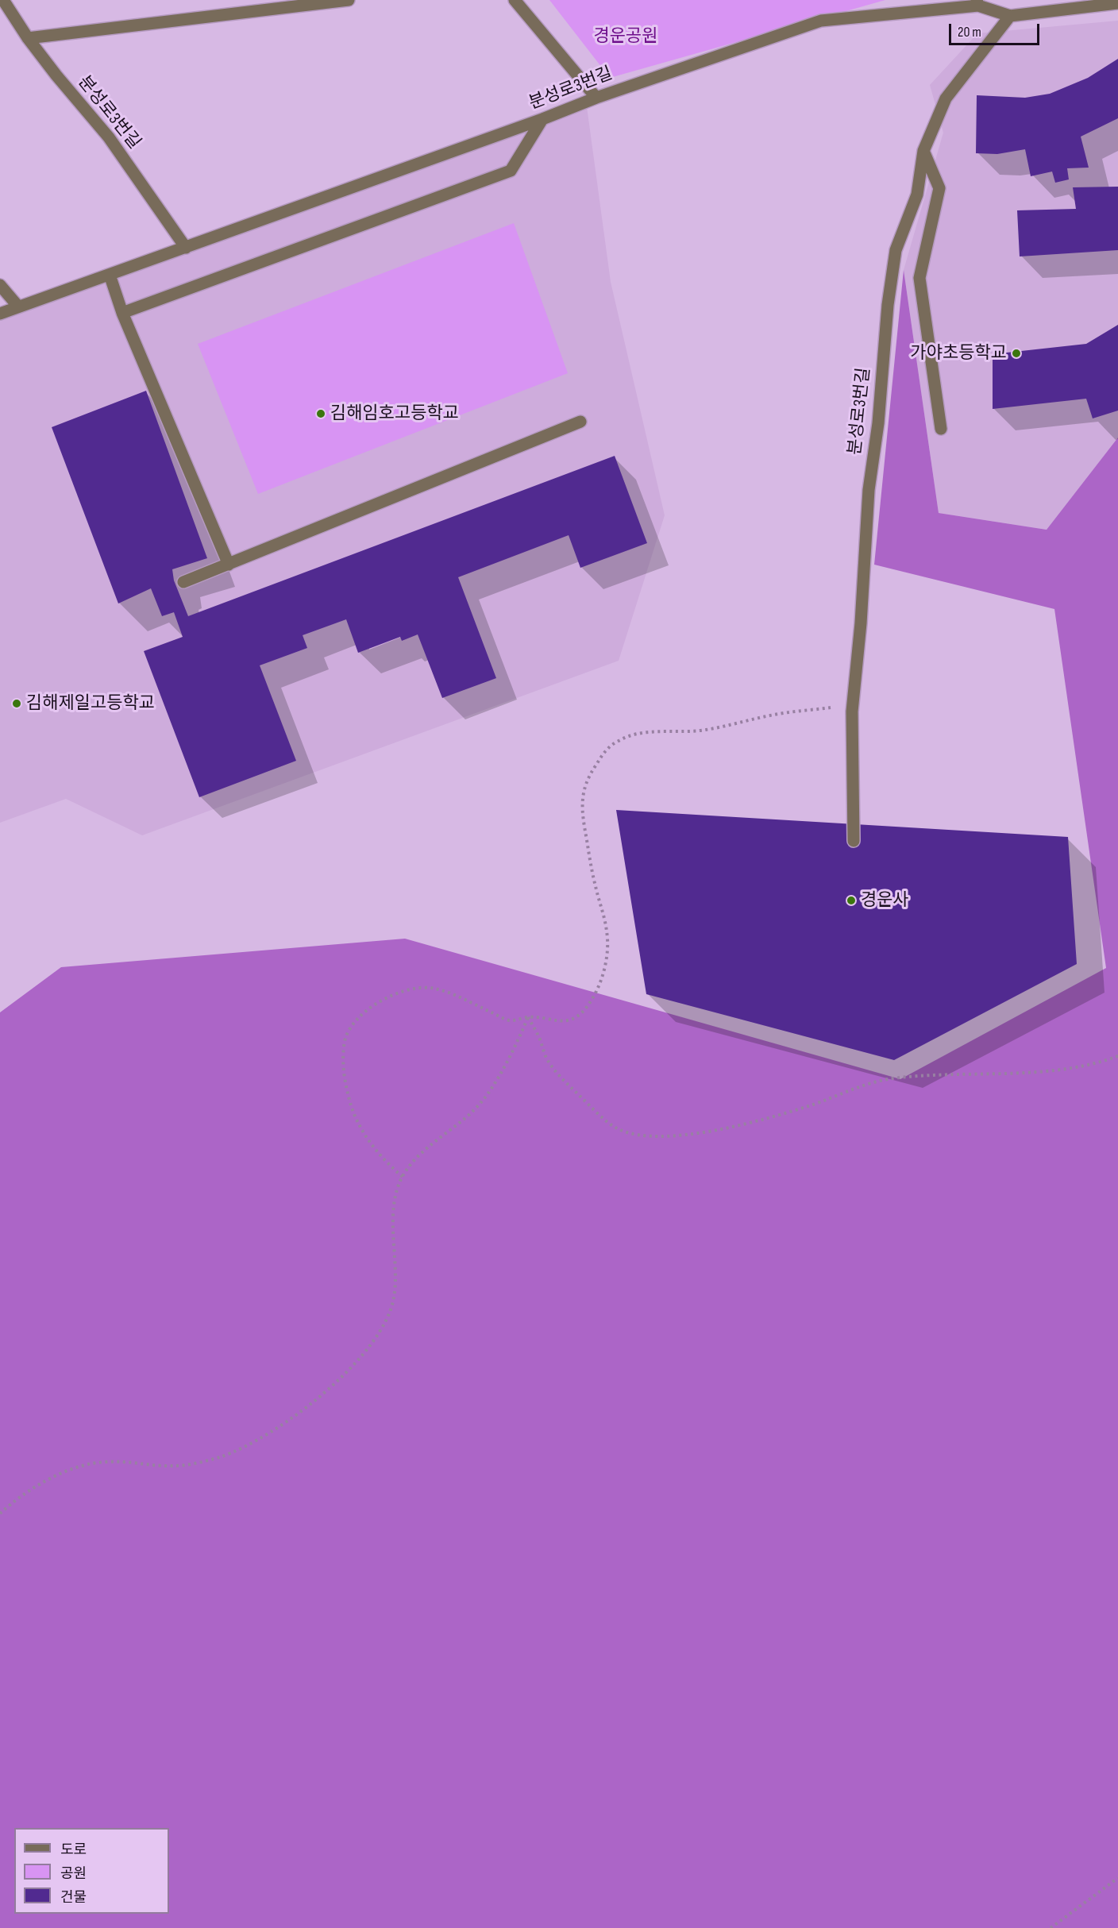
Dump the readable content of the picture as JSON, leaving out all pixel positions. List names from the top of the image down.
{
  "streets": {
    "street": ["분성로3번길"]
  },
  "parks": ["경운공원"],
  "places": [
    "가야초등학교",
    "김해임호고등학교",
    "김해제일고등학교",
    "경운사"
  ],
  "legend": ["도로", "공원", "건물"],
  "scale_bar": "20 m"
}
